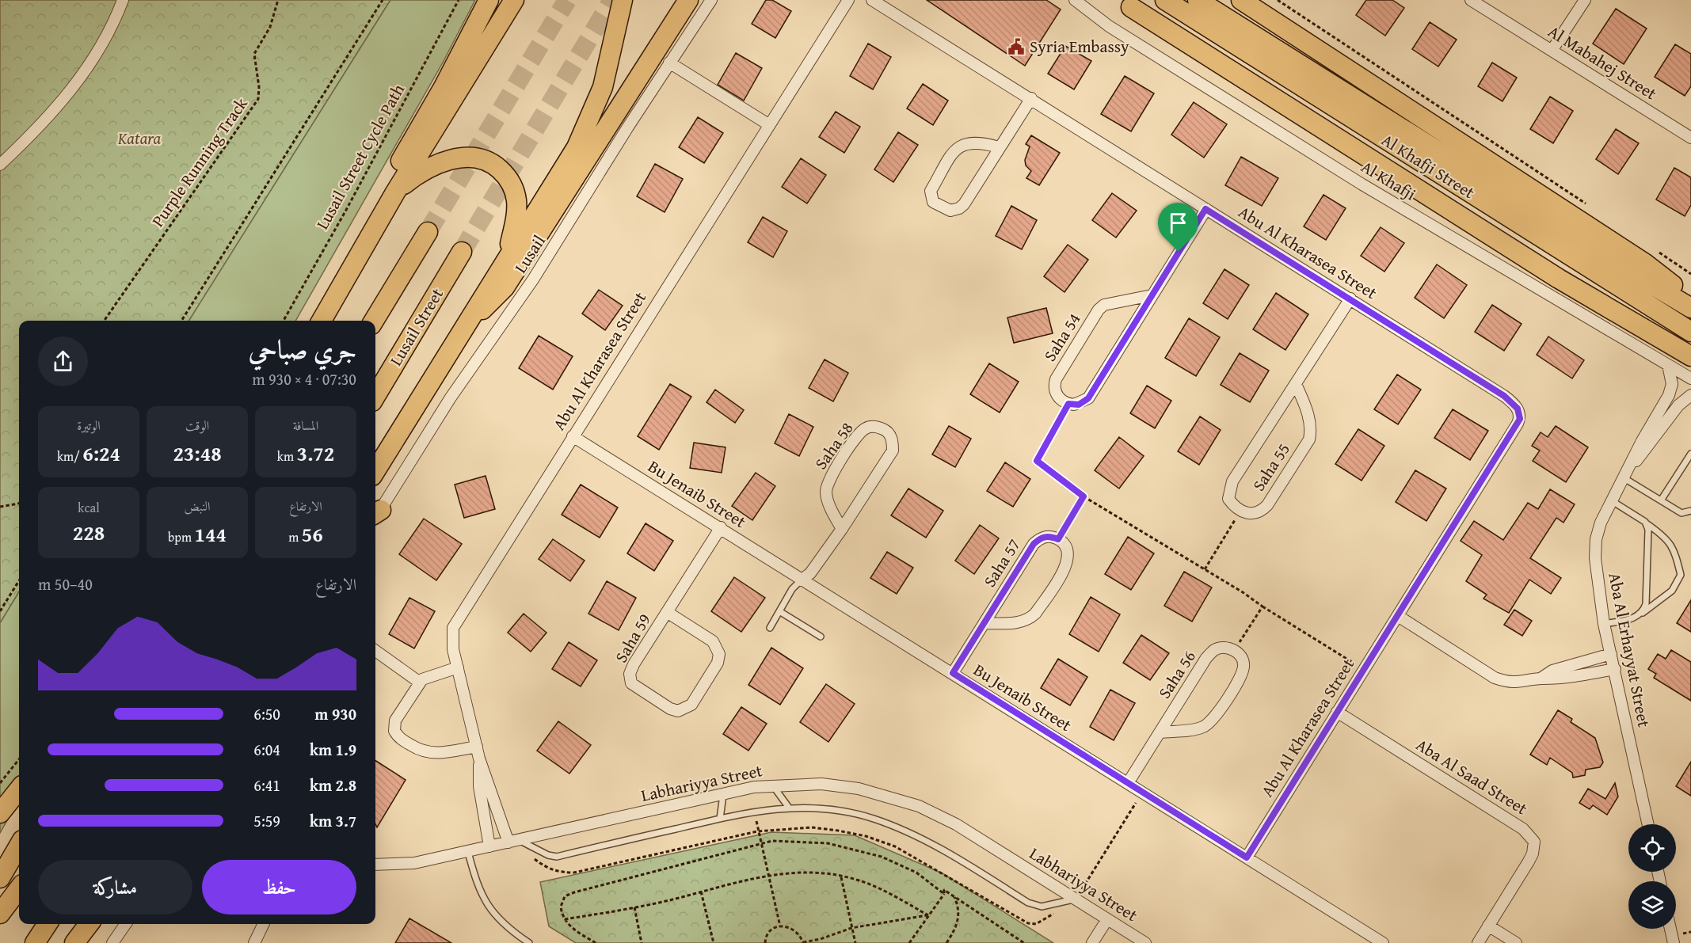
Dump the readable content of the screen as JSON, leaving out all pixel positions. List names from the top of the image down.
{
  "streets": {
    "highway": ["Al Khafji Street", "Lusail Street"],
    "street": [
      "Al Mabahej Street",
      "Al Khafji",
      "Abu Al Kharasea Street",
      "Lusail",
      "Saha 54",
      "Saha 58",
      "Saha 55",
      "Bu Jenaib Street",
      "Saha 57",
      "Saha 59",
      "Aba Al Erhayyat Street",
      "Saha 56",
      "Aba Al Saad Street",
      "Labhariyya Street"
    ],
    "path": ["Lusail Street Cycle Path", "Purple Running Track"]
  },
  "crossings": [
    ["Al Khafji", "Aba Al Erhayyat Street"],
    ["Abu Al Kharasea Street", "Saha 55"],
    ["Abu Al Kharasea Street", "Bu Jenaib Street"],
    ["Abu Al Kharasea Street", "Aba Al Saad Street"],
    ["Abu Al Kharasea Street", "Labhariyya Street"],
    ["Saha 58", "Bu Jenaib Street"],
    ["Bu Jenaib Street", "Saha 57"],
    ["Bu Jenaib Street", "Saha 59"],
    ["Bu Jenaib Street", "Saha 56"]
  ],
  "parks": ["Katara"],
  "places": {
    "public building": ["Syria Embassy"]
  },
  "page": {
    "heading": ["جري صباحي", "07:30 · 4 × 930 m"],
    "stats": [
      ["المسافة", "3.72 km"],
      ["الوقت", "23:48"],
      ["الوتيرة", "6:24 /km"],
      ["الارتفاع", "56 m"],
      ["النبض", "144 bpm"],
      ["kcal", "228"]
    ],
    "chart": ["الارتفاع", "40–50 m"],
    "list": [
      {
        "name": "930 m",
        "note": "6:50"
      },
      {
        "name": "1.9 km",
        "note": "6:04"
      },
      {
        "name": "2.8 km",
        "note": "6:41"
      },
      {
        "name": "3.7 km",
        "note": "5:59"
      }
    ],
    "buttons": ["حفظ", "مشاركة"]
  }
}
